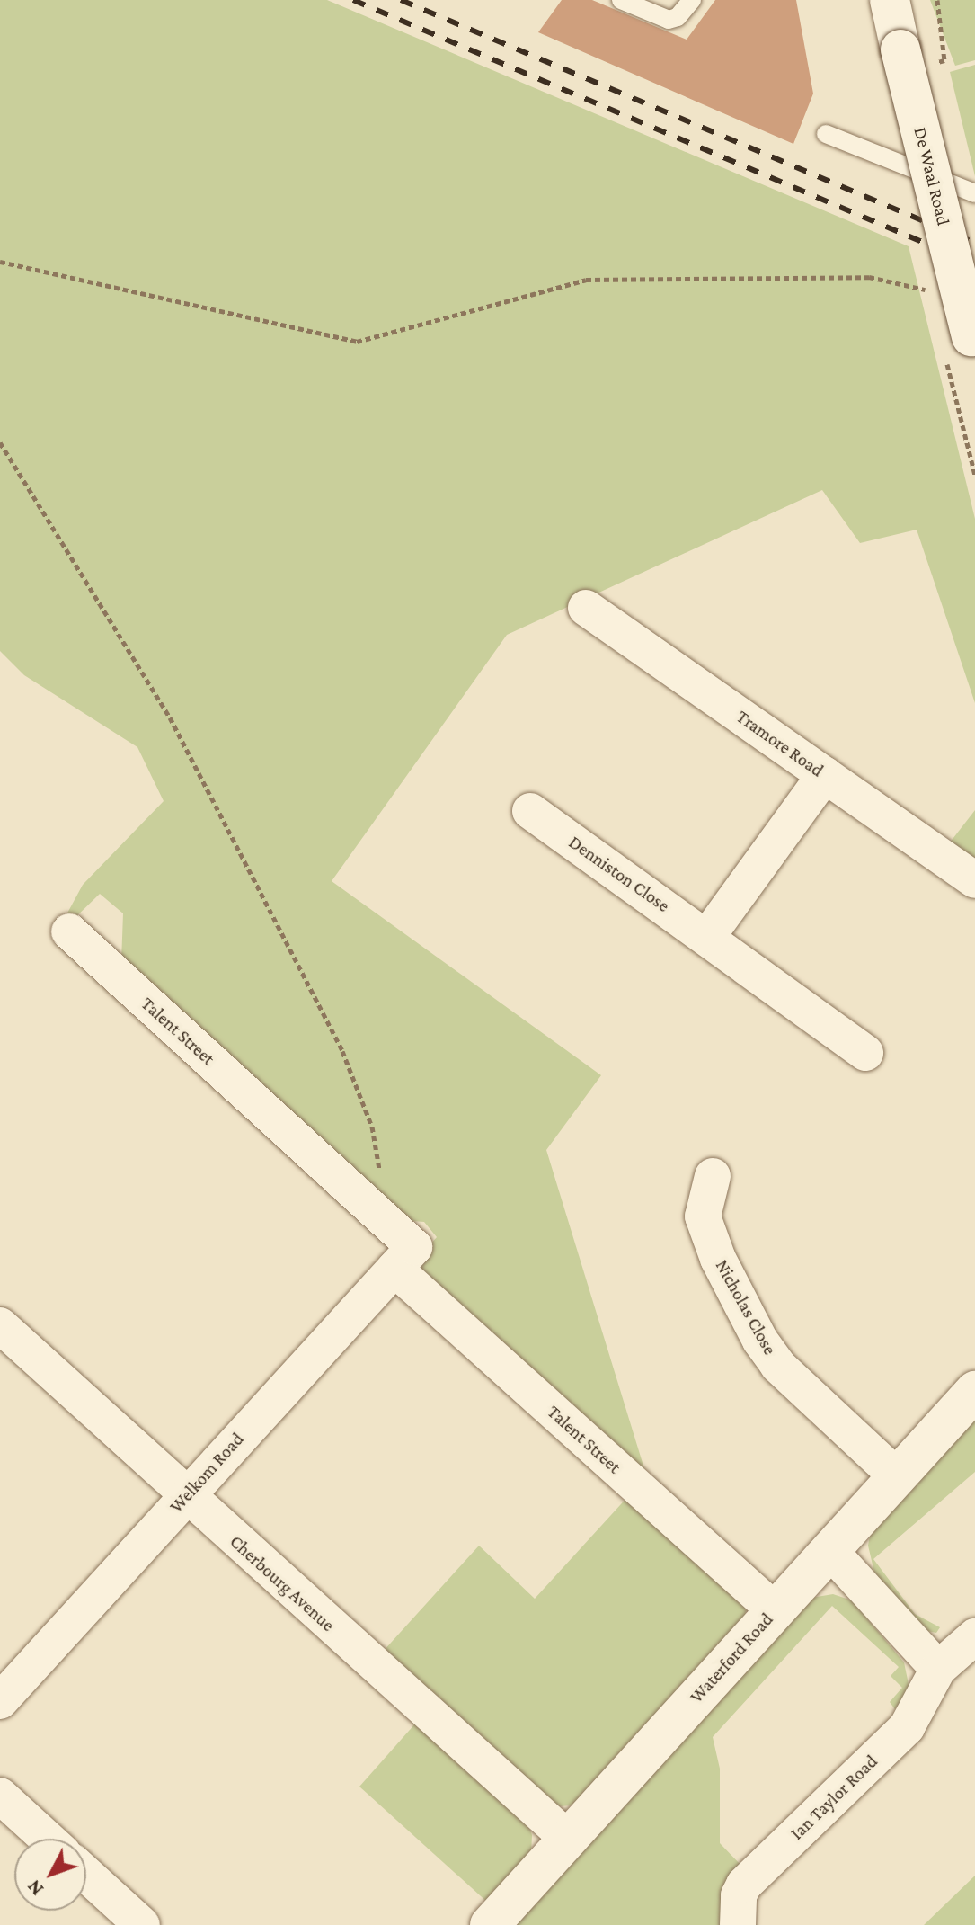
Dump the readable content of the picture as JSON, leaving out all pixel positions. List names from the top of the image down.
{
  "streets": {
    "street": [
      "De Waal Road",
      "Tramore Road",
      "Denniston Close",
      "Talent Street",
      "Nicholas Close",
      "Welkom Road",
      "Cherbourg Avenue",
      "Waterford Road",
      "Ian Taylor Road"
    ]
  },
  "crossings": [
    ["Talent Street", "Welkom Road"],
    ["Talent Street", "Waterford Road"],
    ["Nicholas Close", "Waterford Road"],
    ["Welkom Road", "Cherbourg Avenue"],
    ["Cherbourg Avenue", "Waterford Road"]
  ],
  "north": "bottom left"
}
